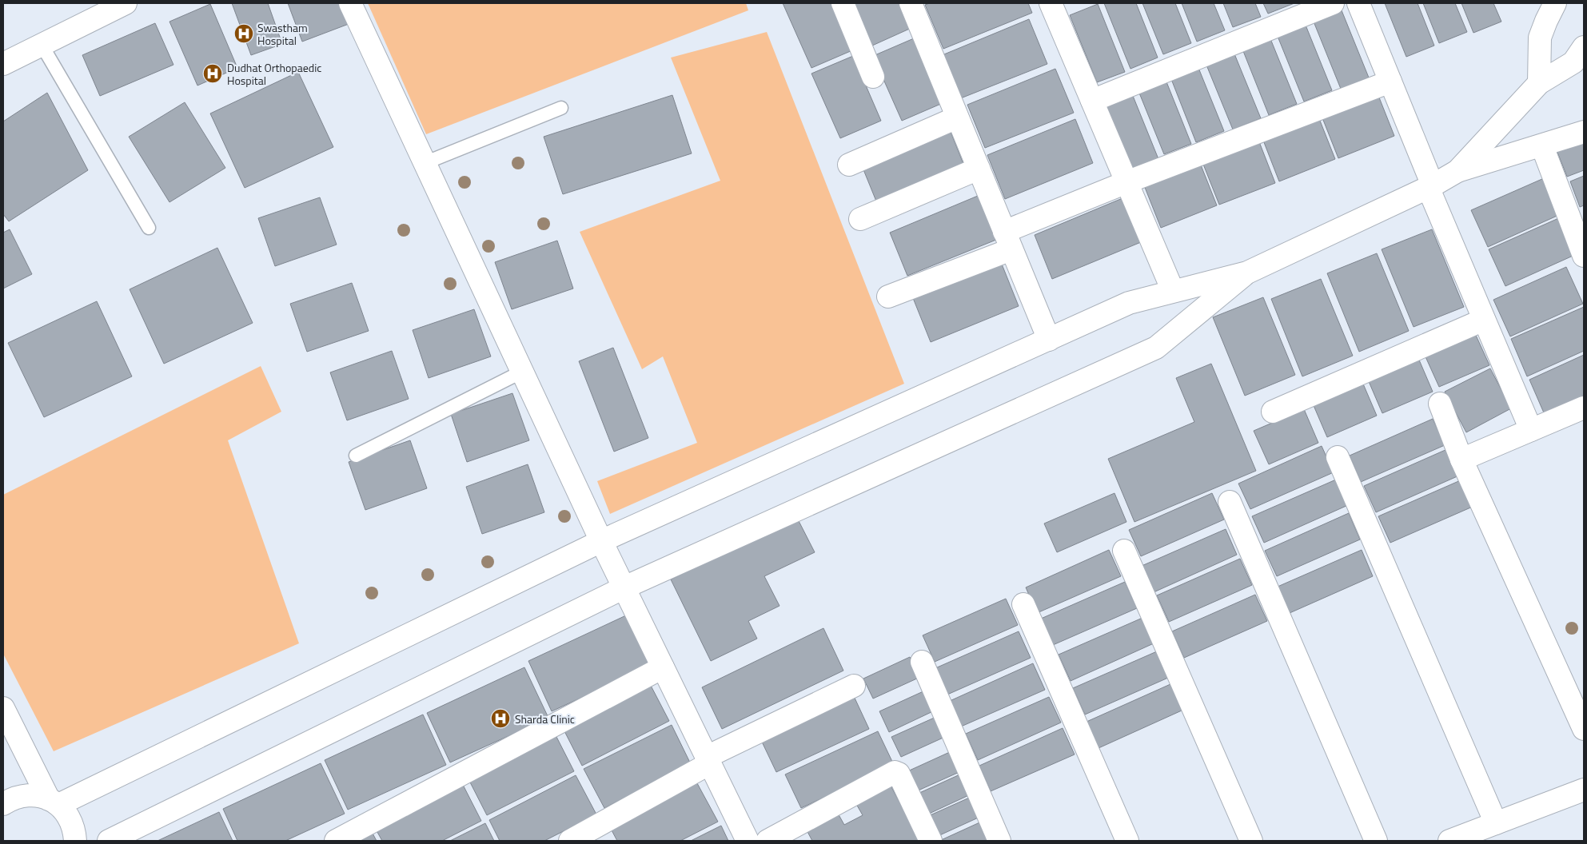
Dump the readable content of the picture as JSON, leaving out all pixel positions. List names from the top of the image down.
{
  "places": {
    "hospital": ["Swastham Hospital", "Dudhat Orthopaedic Hospital", "Sharda Clinic"]
  }
}
